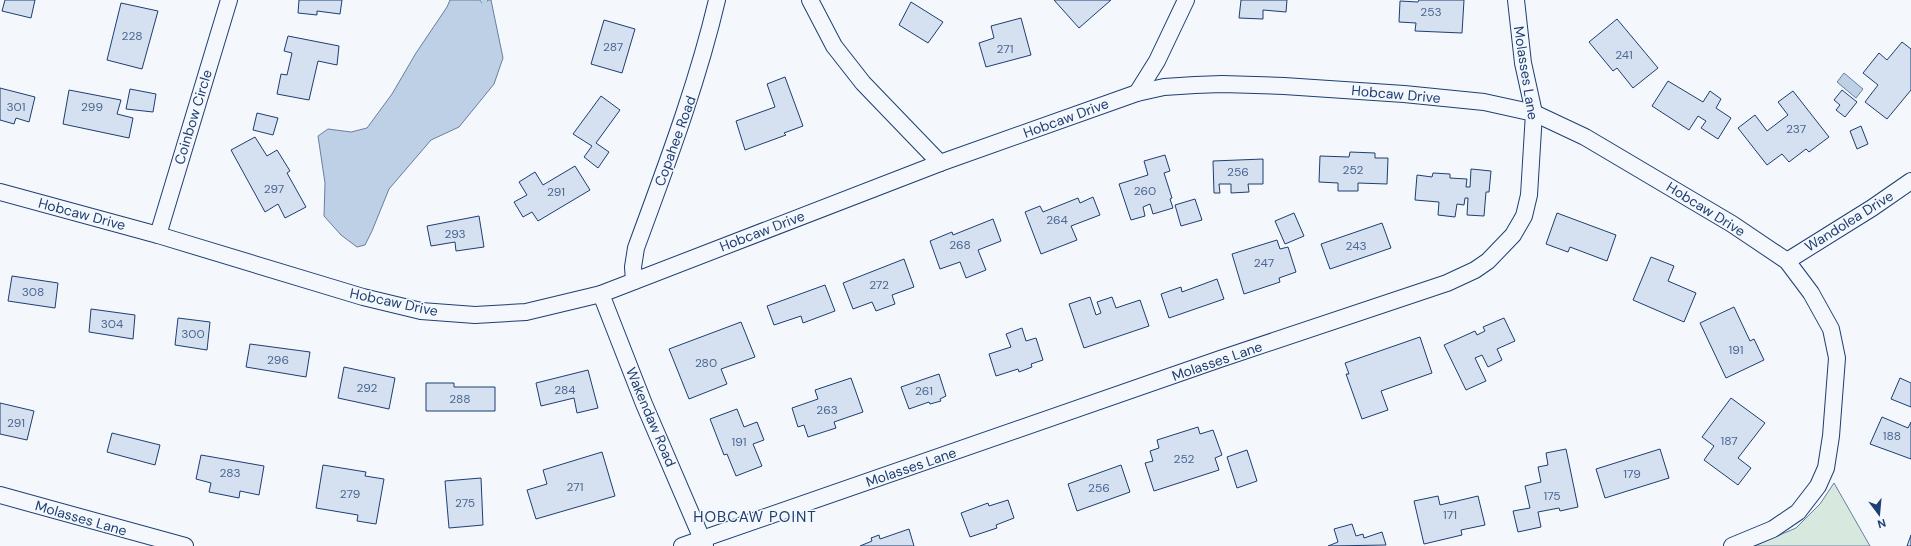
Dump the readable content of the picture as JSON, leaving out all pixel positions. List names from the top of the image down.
{
  "streets": {
    "street": [
      "Molasses Lane",
      "Hobcaw Drive",
      "Coinbow Circle",
      "Copahee Road",
      "Wandolea Drive",
      "Wakendaw Road"
    ]
  },
  "crossings": [
    ["Molasses Lane", "Hobcaw Drive"],
    ["Molasses Lane", "Wakendaw Road"],
    ["Hobcaw Drive", "Coinbow Circle"],
    ["Hobcaw Drive", "Copahee Road"],
    ["Hobcaw Drive", "Wandolea Drive"],
    ["Hobcaw Drive", "Wakendaw Road"]
  ],
  "districts": ["HOBCAW POINT"],
  "house_numbers": [
    "253",
    "228",
    "287",
    "271",
    "241",
    "301",
    "299",
    "237",
    "252",
    "256",
    "297",
    "260",
    "291",
    "264",
    "293",
    "268",
    "243",
    "247",
    "272",
    "308",
    "304",
    "300",
    "191",
    "296",
    "280",
    "292",
    "284",
    "261",
    "288",
    "263",
    "291",
    "188",
    "187",
    "191",
    "252",
    "283",
    "179",
    "271",
    "256",
    "279",
    "175",
    "275",
    "171"
  ],
  "north": "bottom"
}
